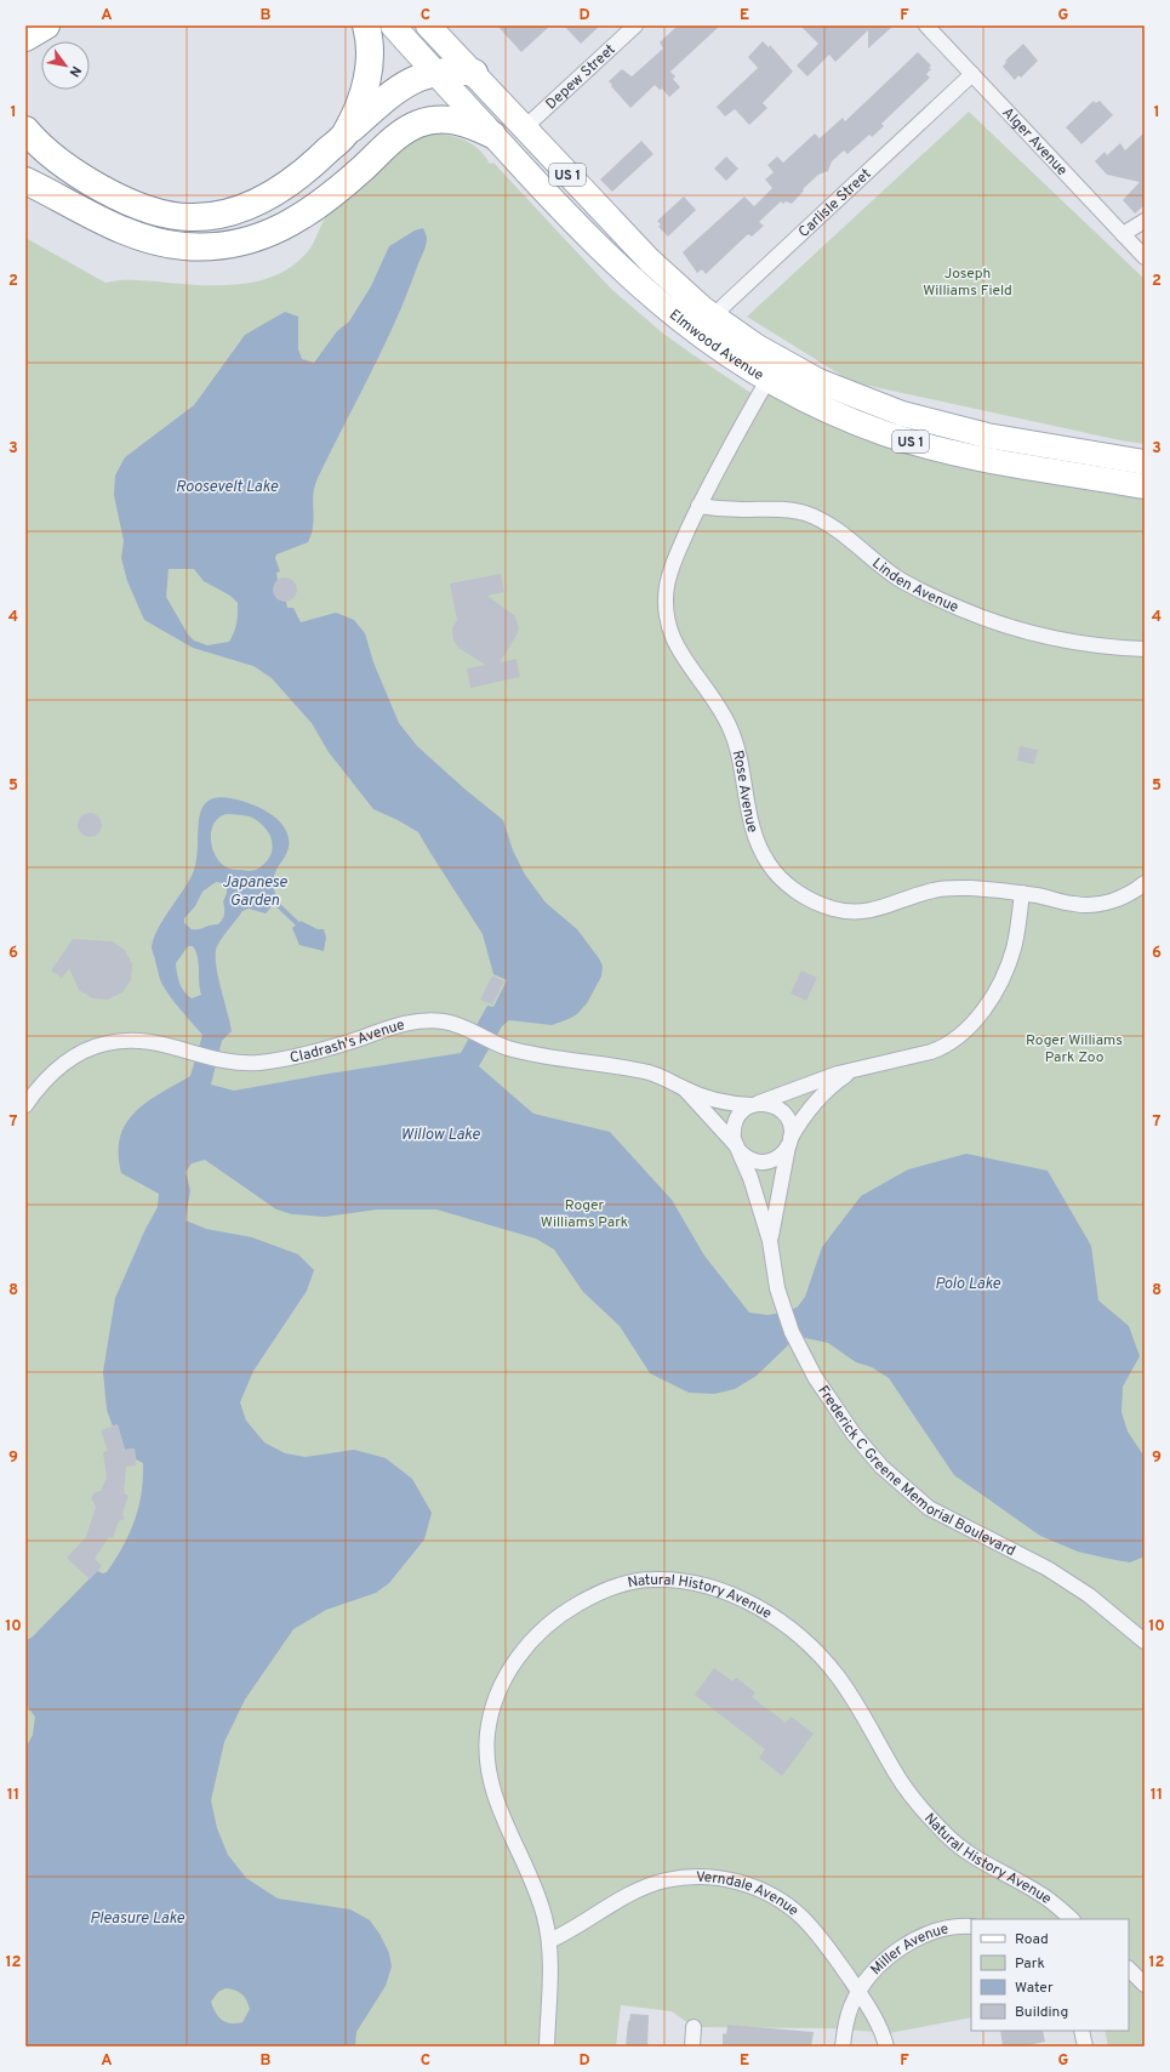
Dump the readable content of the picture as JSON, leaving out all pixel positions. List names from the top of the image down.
{
  "streets": {
    "main road": ["US 1", "Elmwood Avenue"],
    "street": [
      "Depew Street",
      "Alger Avenue",
      "Carlisle Street",
      "Linden Avenue",
      "Rose Avenue",
      "Cladrash's Avenue",
      "Frederick C Greene Memorial Boulevard",
      "Natural History Avenue",
      "Verndale Avenue",
      "Miller Avenue"
    ]
  },
  "crossings": [
    ["Depew Street", "Elmwood Avenue"],
    ["Alger Avenue", "Carlisle Street"],
    ["Carlisle Street", "Elmwood Avenue"],
    ["Elmwood Avenue", "Rose Avenue"],
    ["Linden Avenue", "Rose Avenue"],
    ["Rose Avenue", "Frederick C Greene Memorial Boulevard"],
    ["Cladrash's Avenue", "Frederick C Greene Memorial Boulevard"],
    ["Natural History Avenue", "Verndale Avenue"],
    ["Verndale Avenue", "Miller Avenue"]
  ],
  "water": [
    "Roosevelt Lake",
    "Japanese Garden",
    "Willow Lake",
    "Polo Lake",
    "Pleasure Lake"
  ],
  "parks": ["Joseph Williams Field", "Roger Williams Park Zoo", "Roger Williams Park"],
  "legend": [
    "Road",
    "Park",
    "Water",
    "Building"
  ],
  "north": "bottom right",
  "grid": {
    "columns": [
      "A",
      "B",
      "C",
      "D",
      "E",
      "F",
      "G"
    ],
    "rows": [
      "1",
      "2",
      "3",
      "4",
      "5",
      "6",
      "7",
      "8",
      "9",
      "10",
      "11",
      "12"
    ]
  }
}
